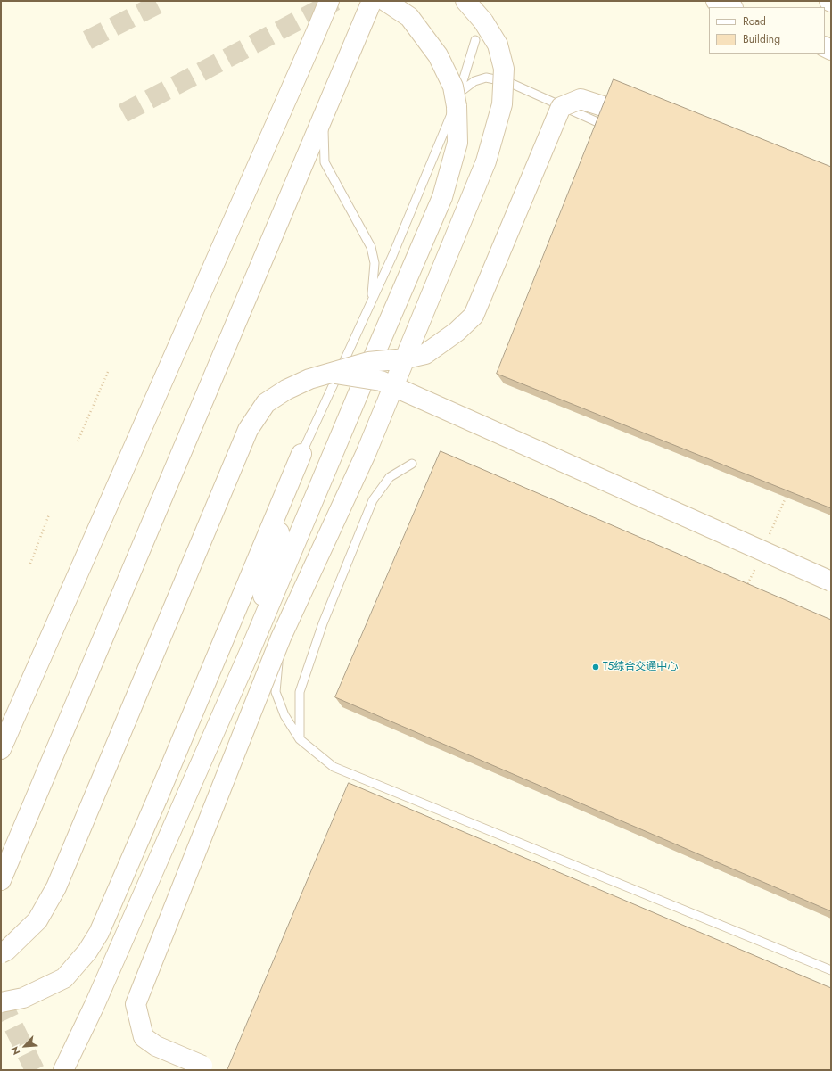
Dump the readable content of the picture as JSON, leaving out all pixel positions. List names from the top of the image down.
{
  "places": ["T5综合交通中心"],
  "legend": ["Road", "Building"],
  "north": "bottom left"
}
